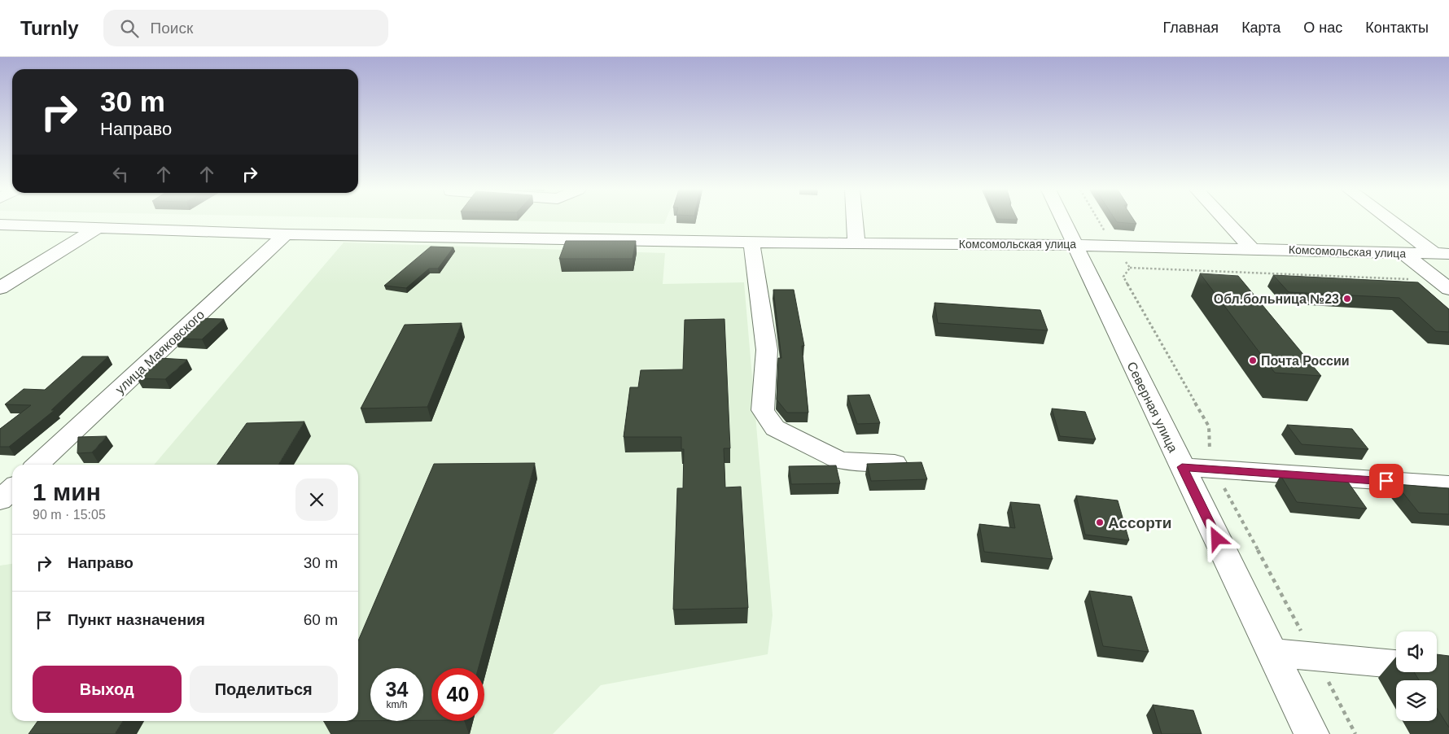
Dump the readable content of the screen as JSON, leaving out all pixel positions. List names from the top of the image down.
{
  "streets": {
    "street": ["Комсомольская улица", "улица Маяковского", "Северная улица"]
  },
  "crossings": [
    ["Комсомольская улица", "улица Маяковского"],
    ["Комсомольская улица", "Северная улица"]
  ],
  "places": ["Обл.больница №23", "Почта России", "Ассорти"],
  "page": {
    "header": "Turnly",
    "search": "Поиск",
    "nav": [
      "Главная",
      "Карта",
      "О нас",
      "Контакты"
    ],
    "turn": ["30 m", "Направо"],
    "heading": ["1 мин", "90 m · 15:05"],
    "list": [
      {
        "name": "Направо",
        "value": "30 m"
      },
      {
        "name": "Пункт назначения",
        "value": "60 m"
      }
    ],
    "buttons": ["Выход", "Поделиться"],
    "speed": "34 km/h",
    "limit": "40"
  }
}
